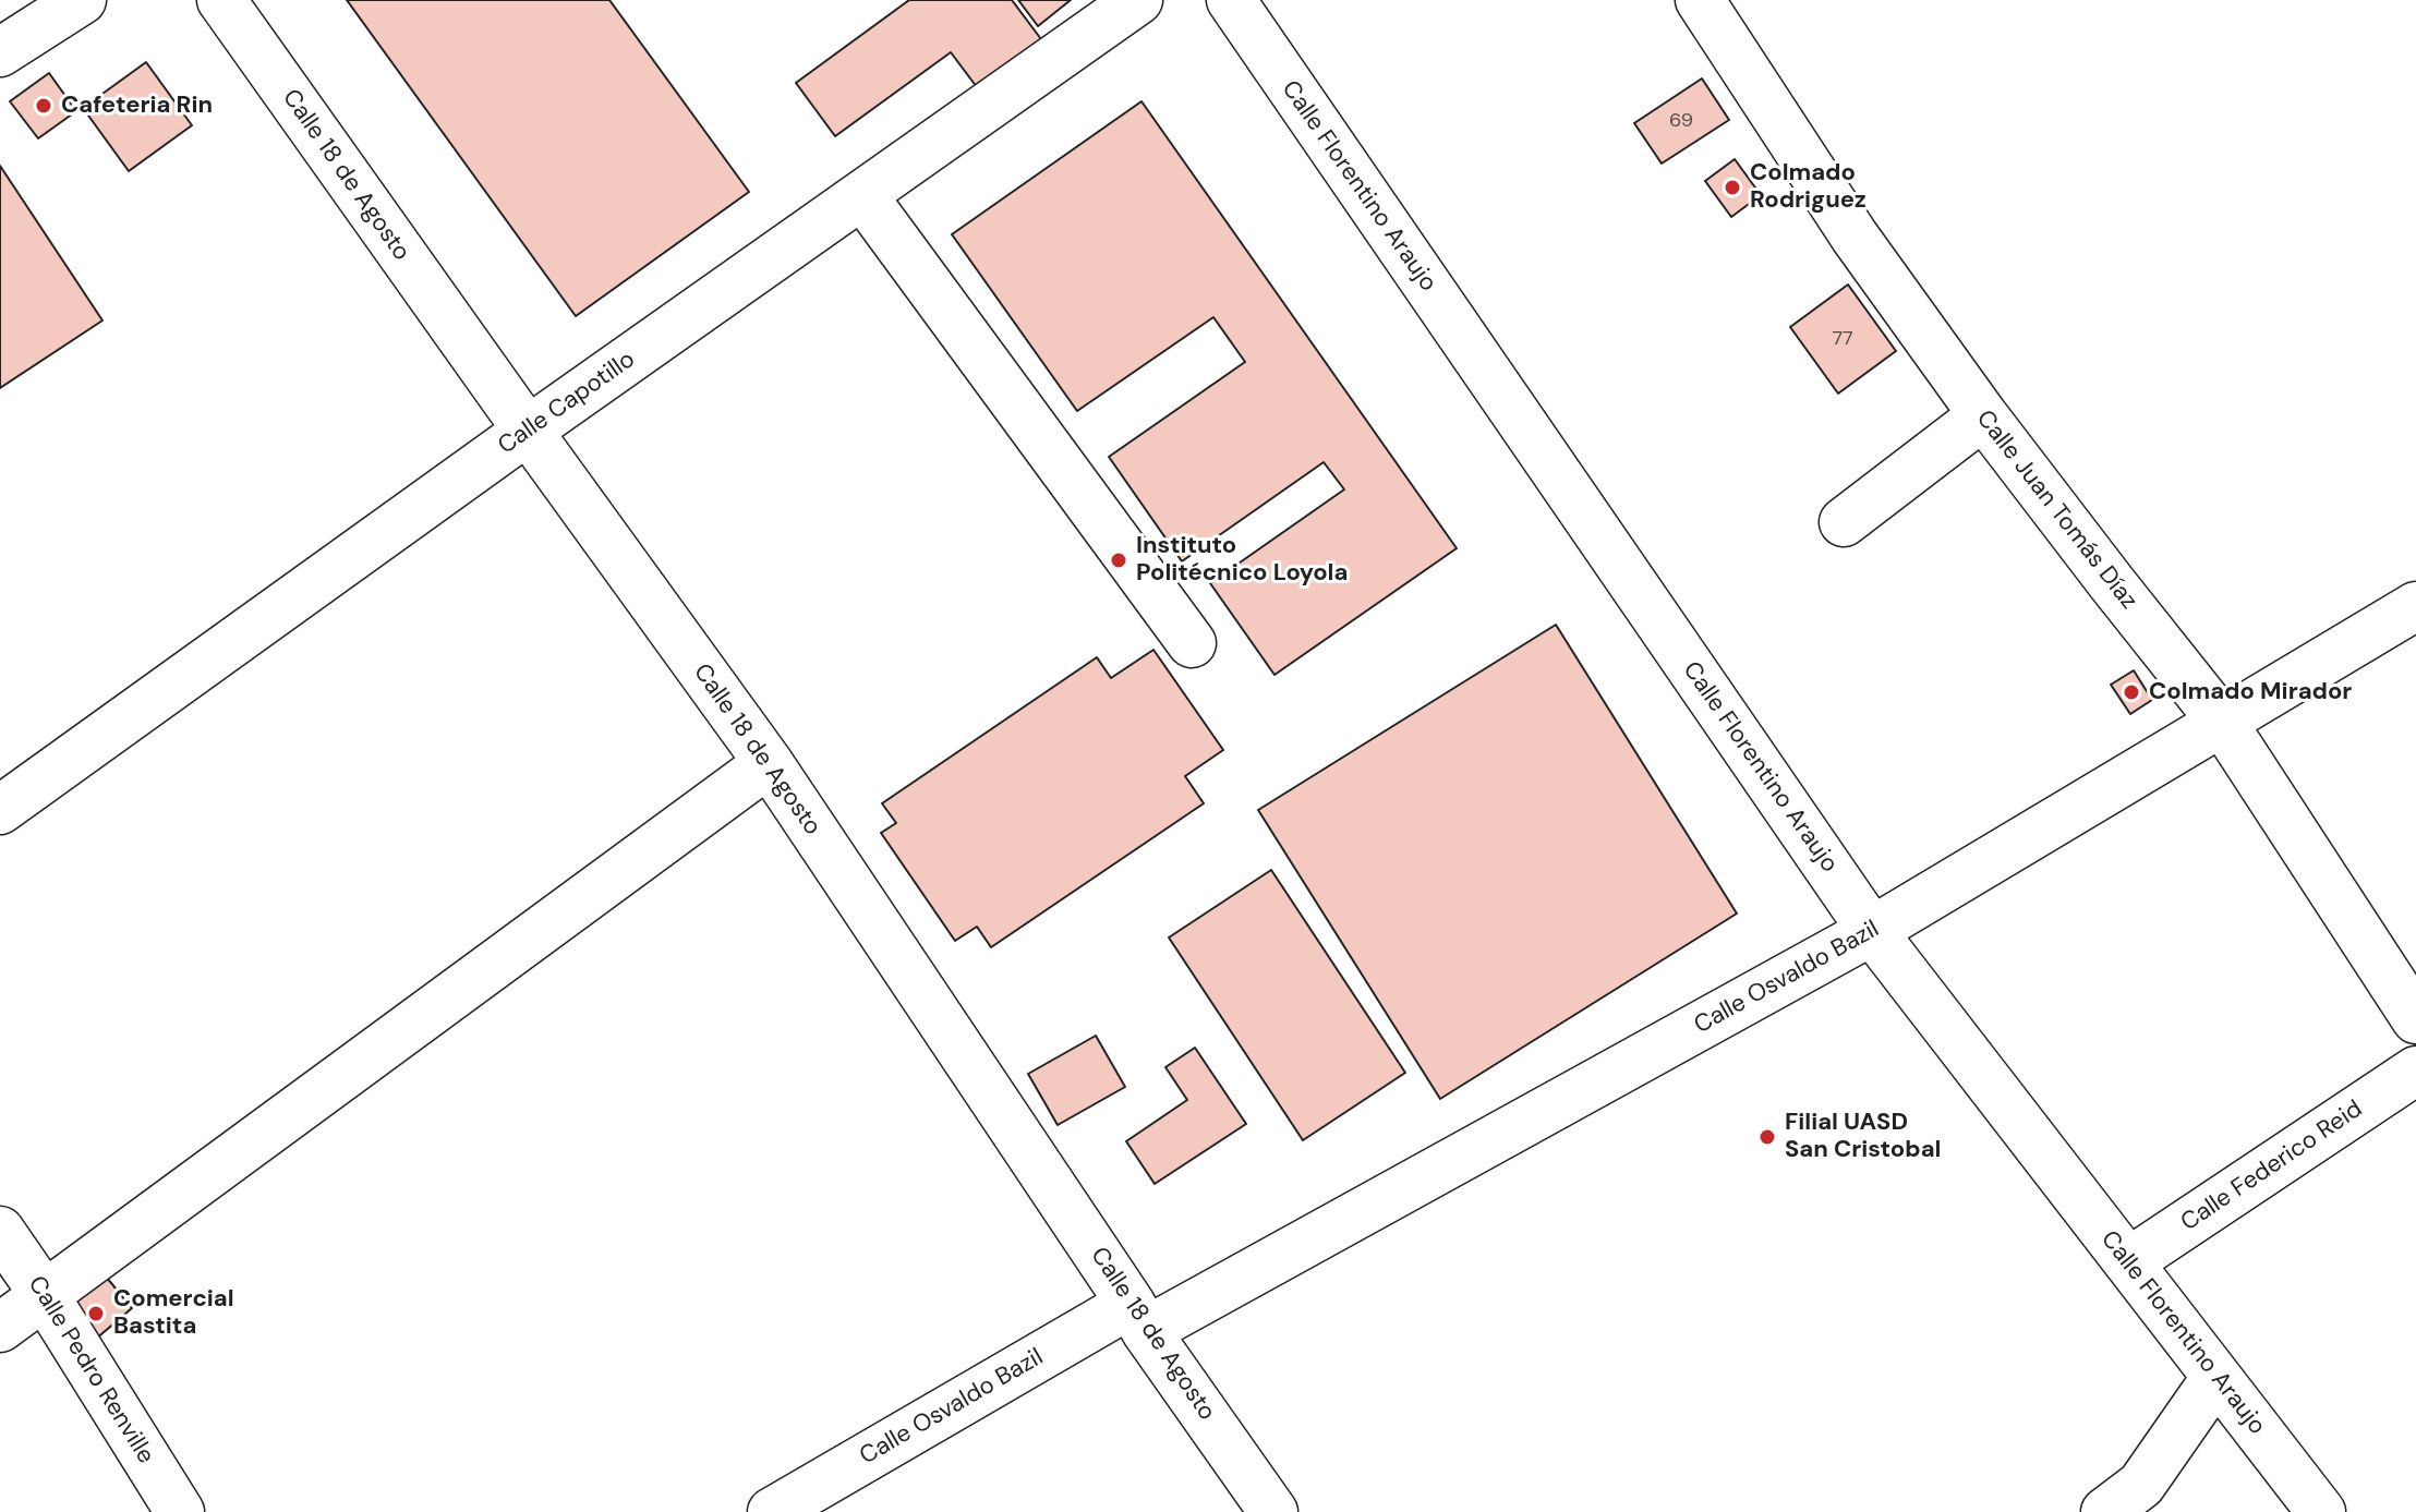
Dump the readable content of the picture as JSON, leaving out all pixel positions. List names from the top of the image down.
{
  "streets": {
    "street": [
      "Calle 18 de Agosto",
      "Calle Florentino Araujo",
      "Calle Capotillo",
      "Calle Juan Tomás Díaz",
      "Calle Osvaldo Bazil",
      "Calle Federico Reid",
      "Calle Pedro Renville"
    ]
  },
  "crossings": [
    ["Calle 18 de Agosto", "Calle Capotillo"],
    ["Calle 18 de Agosto", "Calle Osvaldo Bazil"],
    ["Calle Florentino Araujo", "Calle Osvaldo Bazil"],
    ["Calle Florentino Araujo", "Calle Federico Reid"],
    ["Calle Juan Tomás Díaz", "Calle Osvaldo Bazil"]
  ],
  "places": [
    "Cafeteria Rin",
    "Colmado Rodriguez",
    "Instituto Politécnico Loyola",
    "Colmado Mirador",
    "Filial UASD San Cristobal",
    "Comercial Bastita"
  ],
  "house_numbers": ["69", "77"]
}
